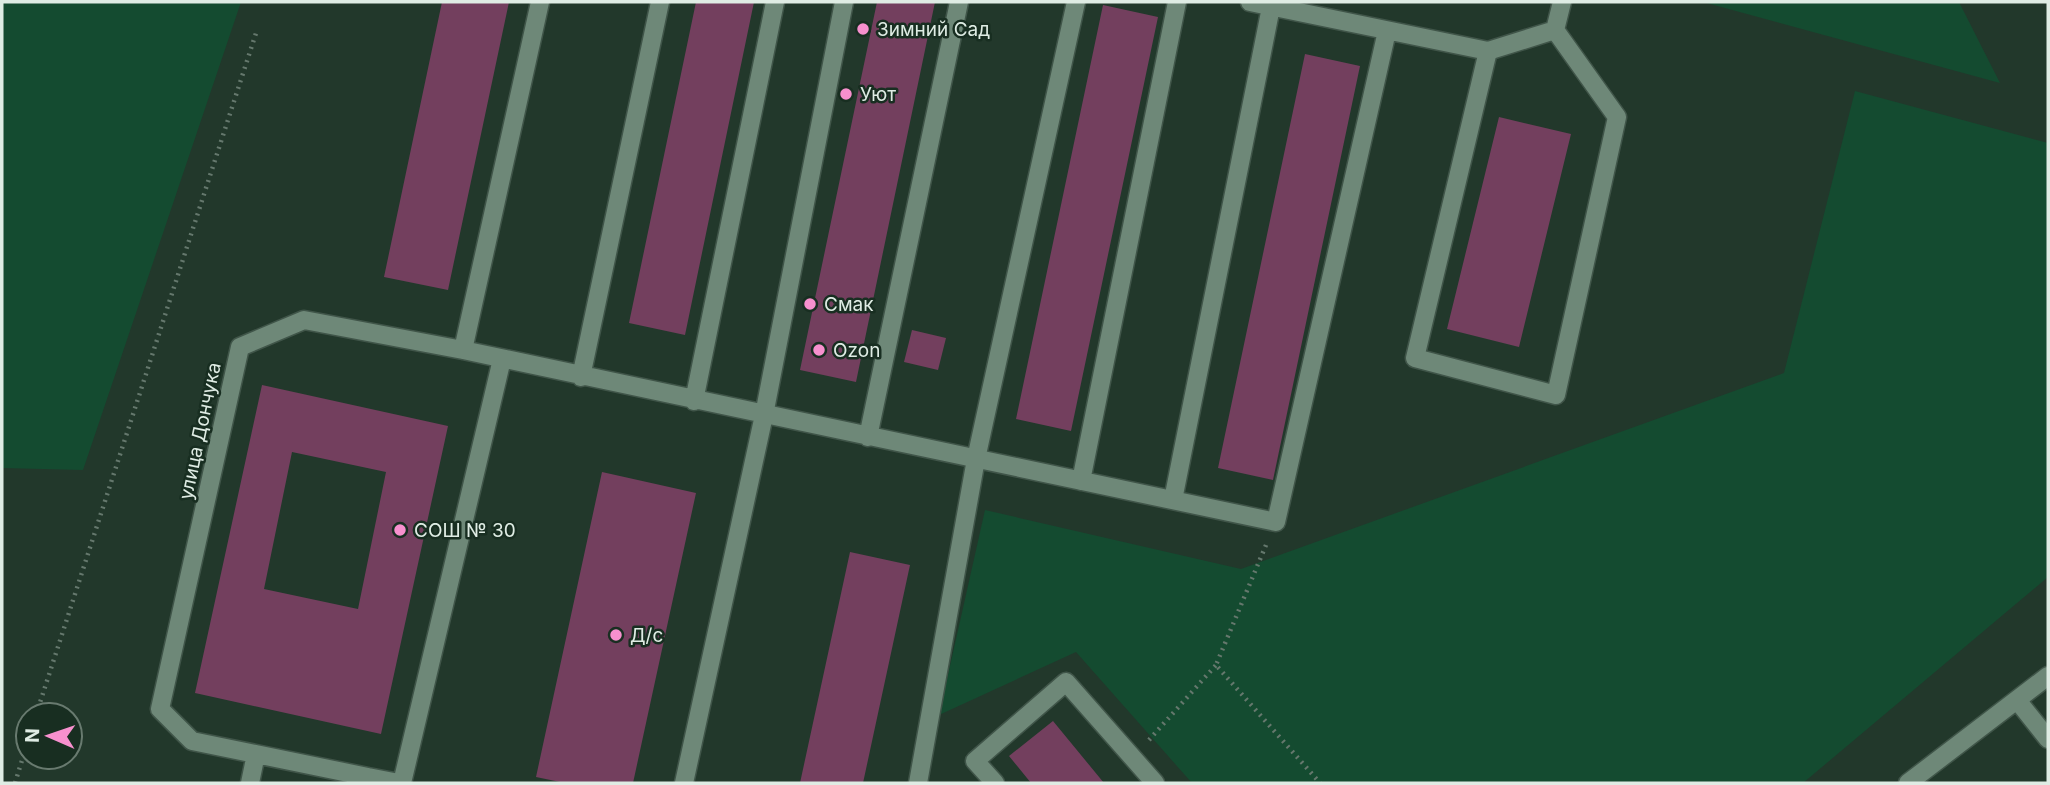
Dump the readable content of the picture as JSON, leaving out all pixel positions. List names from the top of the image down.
{
  "streets": {
    "street": ["улица Дончука"]
  },
  "places": [
    "Зимний Сад",
    "Уют",
    "Смак",
    "Ozon",
    "СОШ № 30",
    "Д/с"
  ],
  "north": "left"
}
